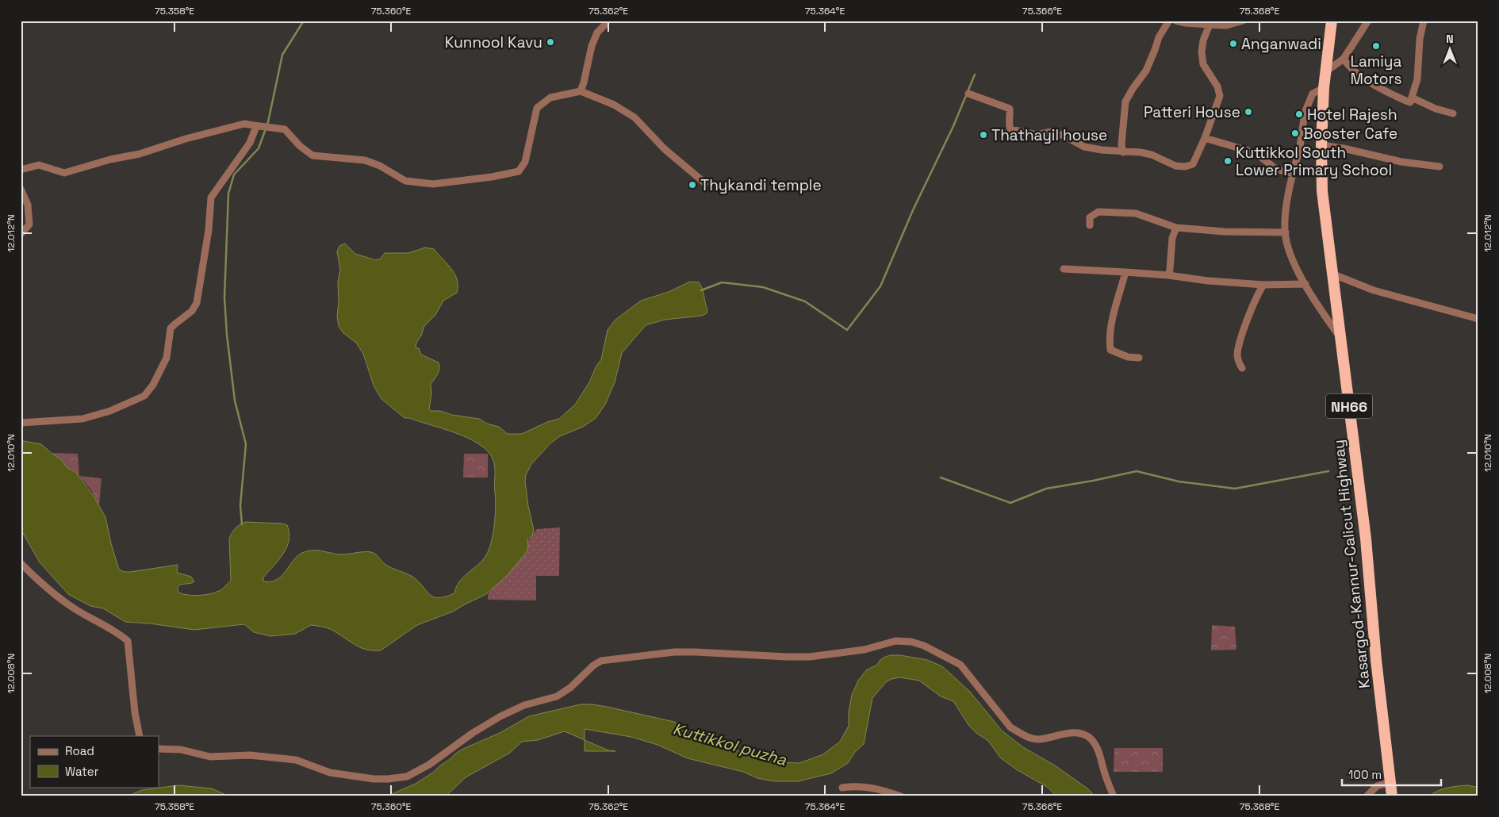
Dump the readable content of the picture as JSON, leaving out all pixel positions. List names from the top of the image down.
{
  "streets": {
    "highway": ["NH66", "Kasargod-Kannur-Calicut Highway"]
  },
  "water": ["Kuttikkol puzha"],
  "places": [
    "Kunnool Kavu",
    "Anganwadi",
    "Lamiya Motors",
    "Patteri House",
    "Hotel Rajesh",
    "Booster Cafe",
    "Thathayil house",
    "Kuttikkol South Lower Primary School",
    "Thykandi temple"
  ],
  "legend": ["Road", "Water"],
  "scale_bar": "100 m",
  "north": "top",
  "coordinates": [
    "75.358°E",
    "75.360°E",
    "75.362°E",
    "75.364°E",
    "75.366°E",
    "75.368°E",
    "12.012°N",
    "12.010°N",
    "12.008°N"
  ]
}
